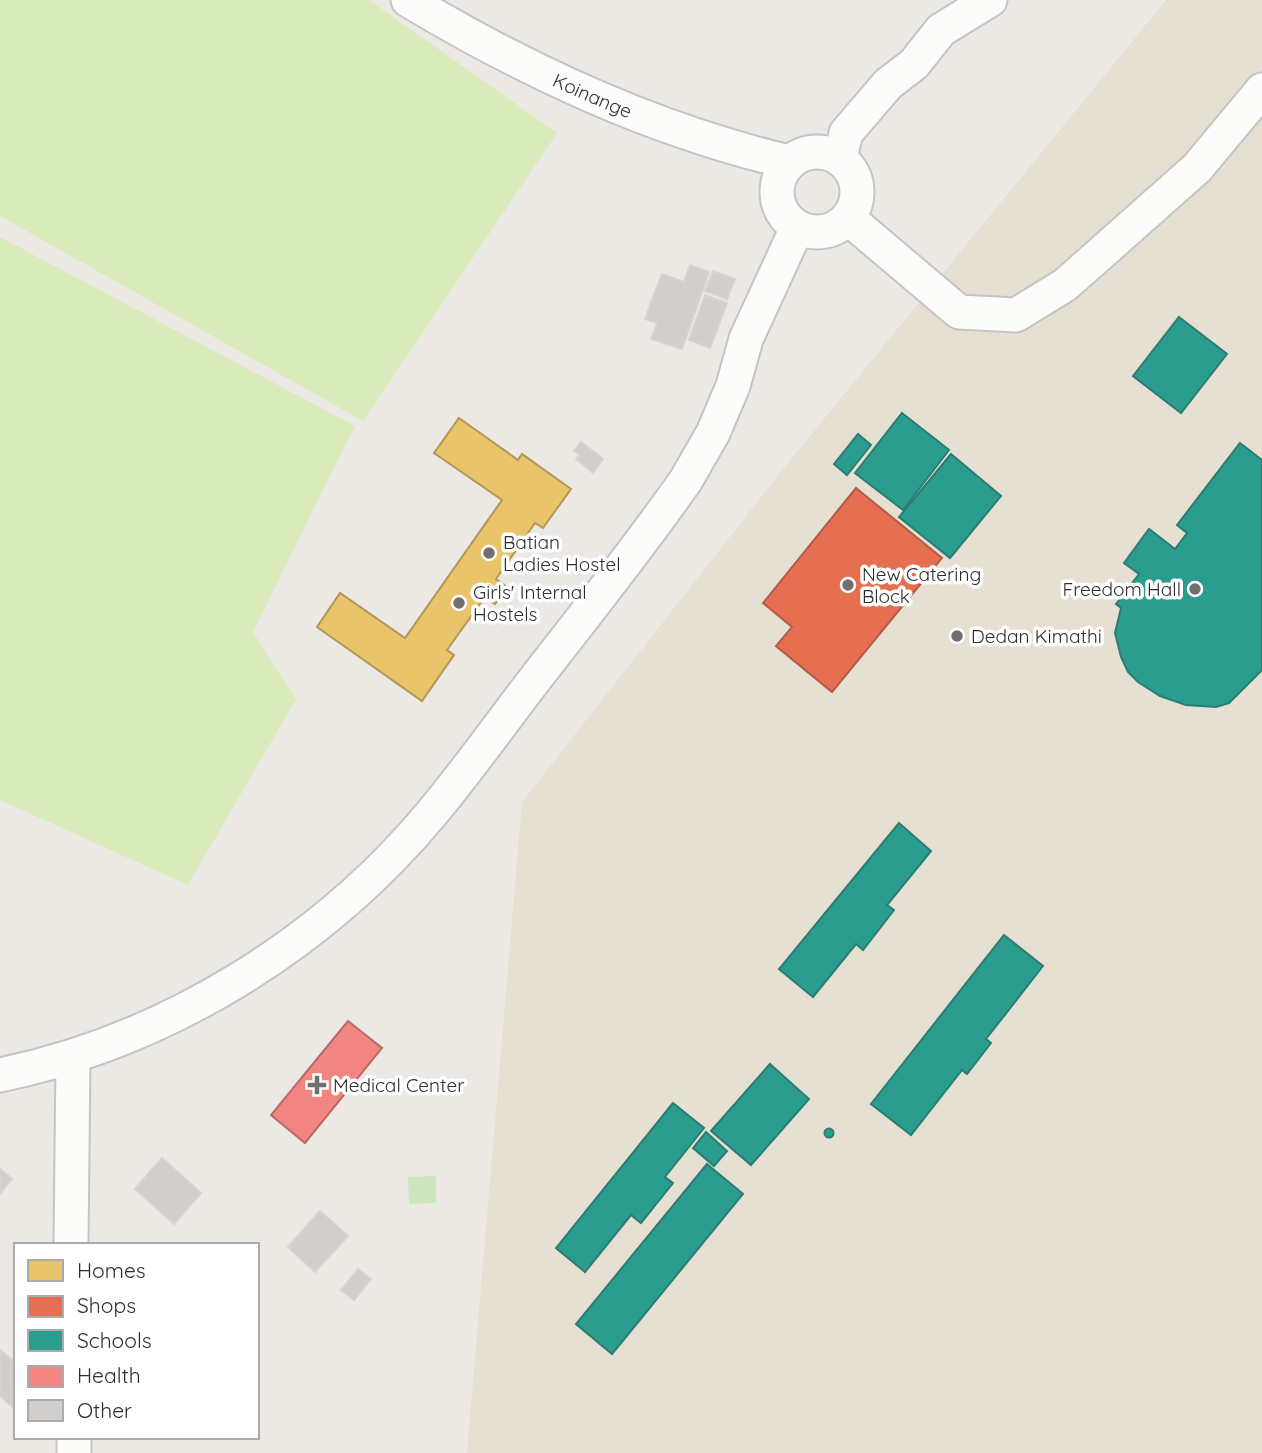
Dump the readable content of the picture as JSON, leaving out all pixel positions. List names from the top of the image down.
{
  "streets": {
    "street": ["Koinange"]
  },
  "places": {
    "other": [
      "Batian Ladies Hostel",
      "New Catering Block",
      "Freedom Hall",
      "Girls' Internal Hostels",
      "Dedan Kimathi"
    ],
    "health": ["Medical Center"]
  },
  "legend": [
    "Homes",
    "Shops",
    "Schools",
    "Health",
    "Other"
  ]
}
